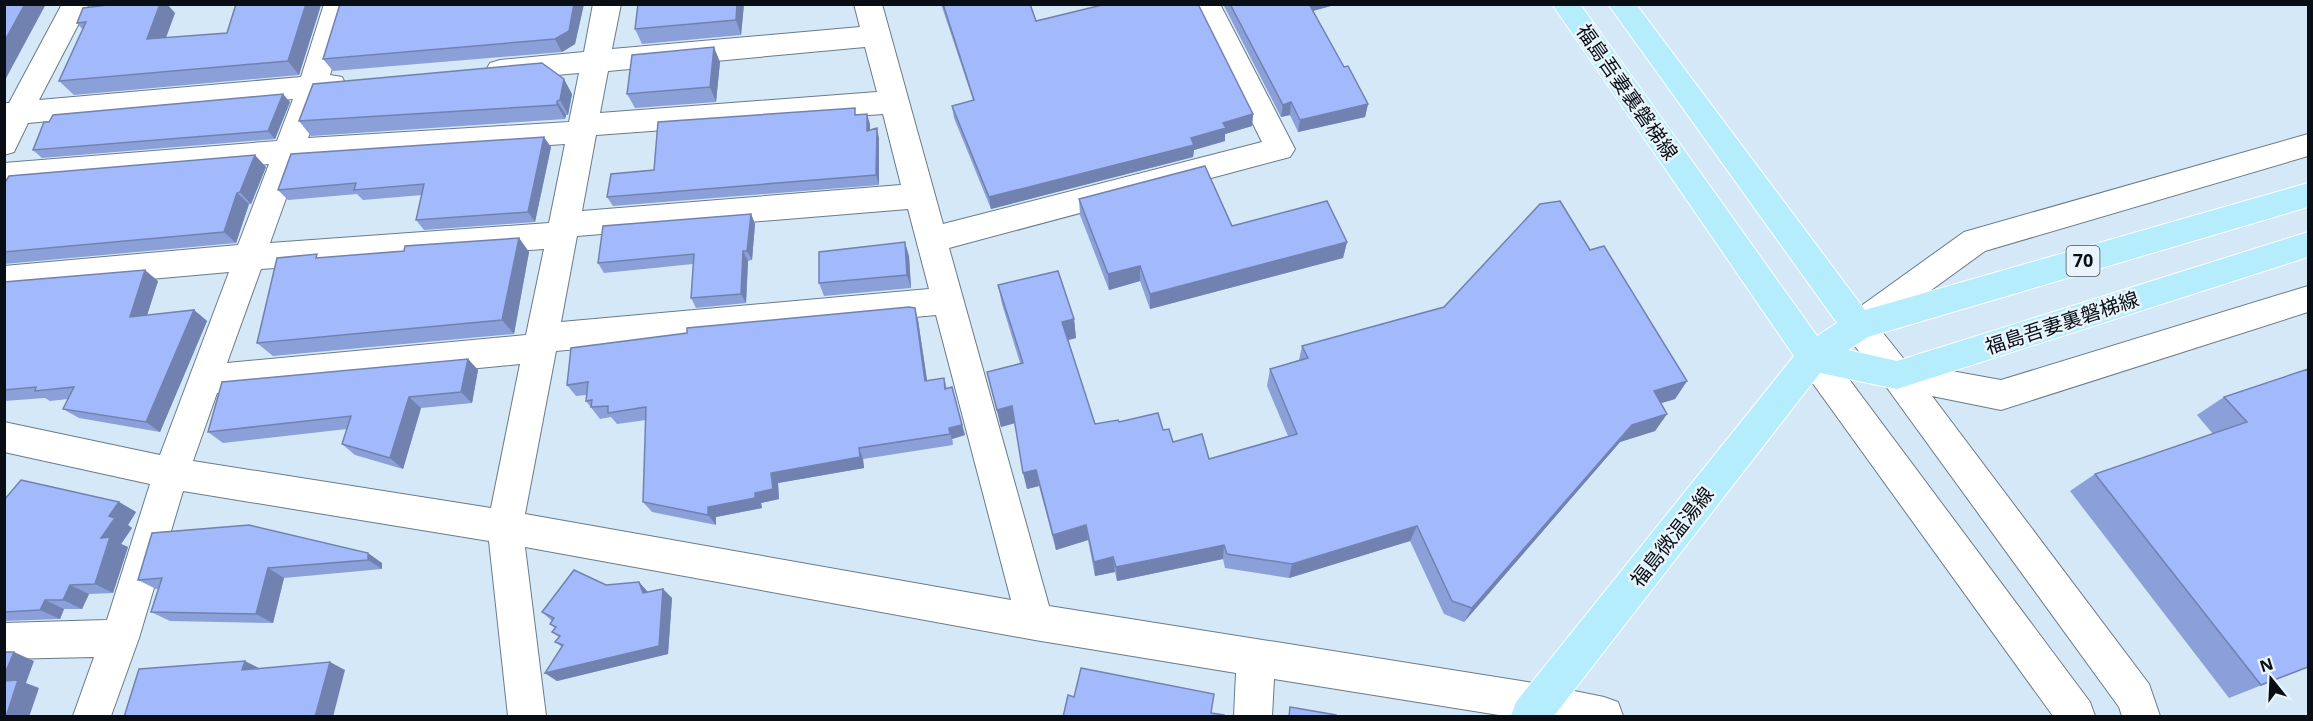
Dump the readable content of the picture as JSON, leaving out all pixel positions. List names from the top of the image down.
{
  "streets": {
    "main road": ["福島吾妻裏磐梯線", "70", "福島微温湯線"]
  },
  "crossings": [
    ["福島吾妻裏磐梯線", "70"],
    ["福島吾妻裏磐梯線", "福島微温湯線"],
    ["70", "福島微温湯線"]
  ],
  "north": "top"
}
